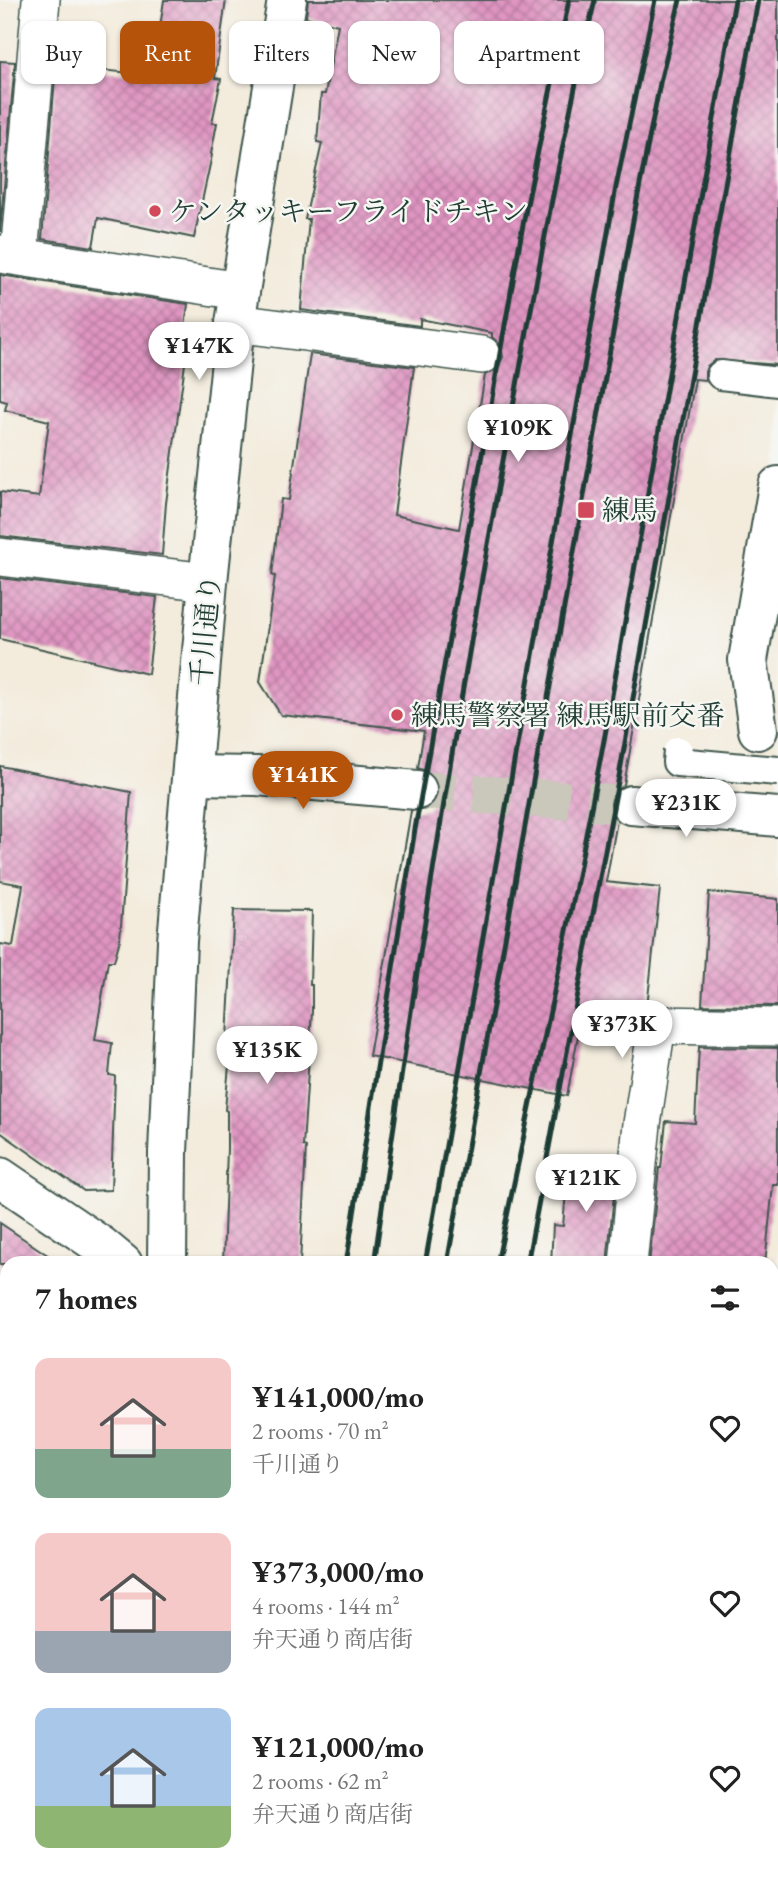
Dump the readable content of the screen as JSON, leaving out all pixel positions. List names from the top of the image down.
{
  "streets": {
    "main road": ["千川通り"]
  },
  "places": {
    "other": ["ケンタッキーフライドチキン", "練馬警察署 練馬駅前交番"],
    "transit": ["練馬"]
  },
  "page": {
    "chip": [
      "Buy",
      "Rent",
      "Filters",
      "New",
      "Apartment"
    ],
    "price": [
      "¥147K",
      "¥109K",
      "¥141K",
      "¥231K",
      "¥373K",
      "¥135K",
      "¥121K"
    ],
    "heading": "7 homes",
    "list": [
      {
        "name": "¥141,000/mo",
        "note": "2 rooms · 70 m² · 千川通り"
      },
      {
        "name": "¥373,000/mo",
        "note": "4 rooms · 144 m² · 弁天通り商店街"
      },
      {
        "name": "¥121,000/mo",
        "note": "2 rooms · 62 m² · 弁天通り商店街"
      }
    ]
  }
}
